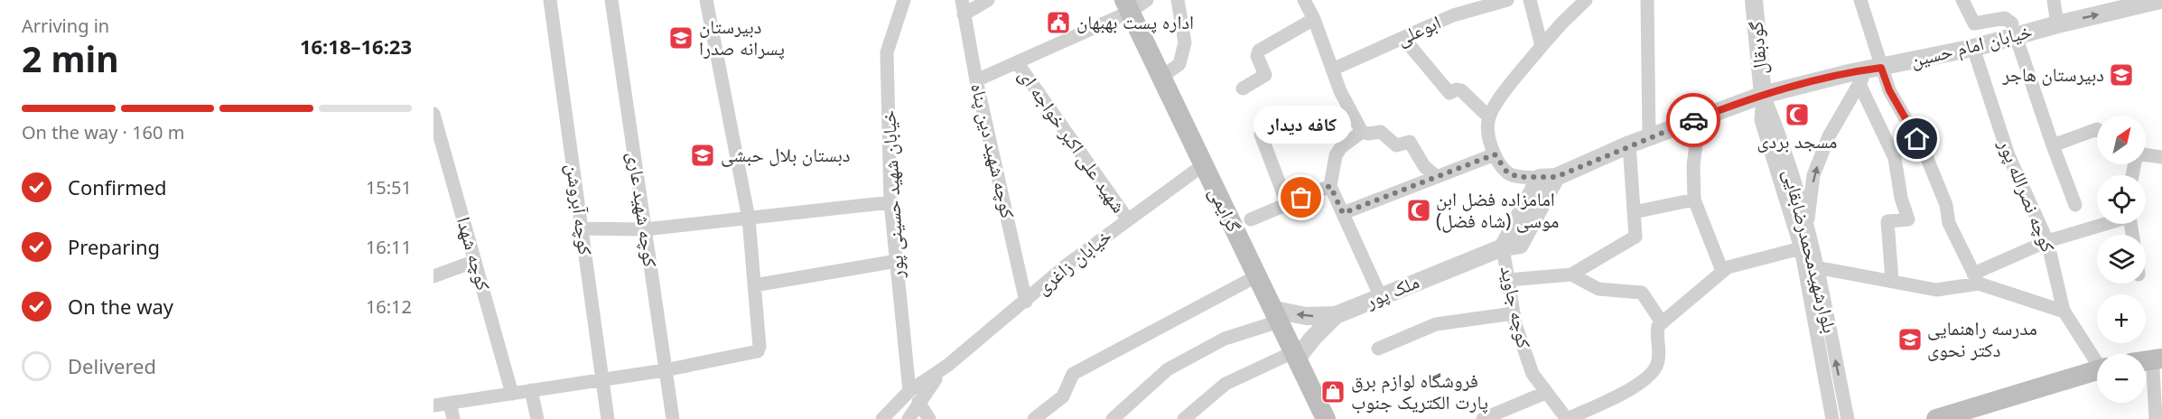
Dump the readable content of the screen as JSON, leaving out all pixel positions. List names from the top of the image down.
{
  "streets": {
    "main road": ["گرایمی"],
    "street": [
      "ابوعلی",
      "خیابان امام حسین",
      "گودبقال",
      "شهید علی اکبر خواجه ای",
      "کوچه شهید دین پناه",
      "خیابان شهید حسینی پور",
      "کوچه نصرالله پور",
      "کوچه آبروشن",
      "کوچه شهید عاری",
      "بلوارشهیدمحمدرضابقایی",
      "کوچه شهدا",
      "خیابان زاغری",
      "ملک پور",
      "کوچه جاوید"
    ]
  },
  "crossings": [
    ["خیابان امام حسین", "گودبقال"],
    ["خیابان امام حسین", "کوچه نصرالله پور"],
    ["خیابان امام حسین", "بلوارشهیدمحمدرضابقایی"],
    ["گودبقال", "بلوارشهیدمحمدرضابقایی"],
    ["شهید علی اکبر خواجه ای", "خیابان زاغری"],
    ["کوچه شهید دین پناه", "خیابان زاغری"],
    ["خیابان شهید حسینی پور", "خیابان زاغری"],
    ["گرایمی", "خیابان زاغری"],
    ["گرایمی", "ملک پور"],
    ["ملک پور", "کوچه جاوید"]
  ],
  "places": {
    "public building": ["اداره پست بهبهان"],
    "school or university": [
      "دبیرستان پسرانه صدرا",
      "دبیرستان هاجر",
      "دبستان بلال حبشی",
      "مدرسه راهنمایی دکتر نحوی"
    ],
    "mosque": ["مسجد بردی", "امامزاده فضل ابن موسی (شاه فضل)"],
    "other": ["کافه دیدار"],
    "shop": ["فروشگاه لوازم برق پارت الکتریک جنوب"]
  },
  "north": "top right",
  "page": {
    "heading": ["2 min", "Arriving in", "16:18–16:23"],
    "bar": "On the way · 160 m",
    "bubble": "کافه دیدار",
    "map_buttons": ["+", "−"],
    "list": [
      ["Confirmed", "15:51"],
      ["Preparing", "16:11"],
      ["On the way", "16:12"],
      "Delivered"
    ]
  }
}
